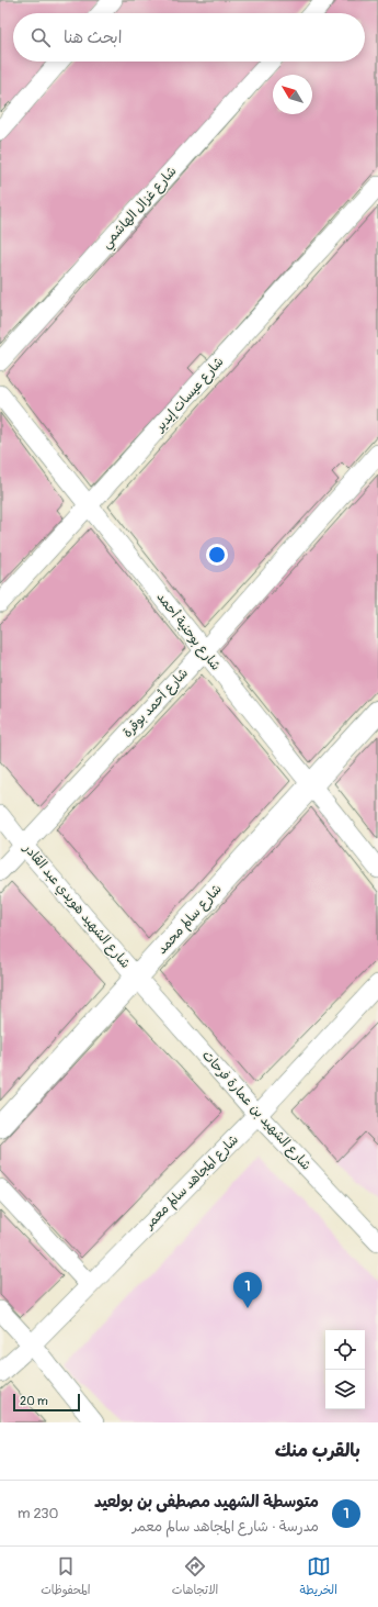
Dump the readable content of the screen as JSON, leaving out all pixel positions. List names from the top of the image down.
{
  "streets": {
    "street": [
      "شارع غزال الهاشمي",
      "شارع عيسات إيدير",
      "شارع بوحنية أحمد",
      "شارع أحمد بوقرة",
      "شارع الشهيد هويدي عبد القادر",
      "شارع سالم محمد",
      "شارع الشهيد بن عمارة فرحات",
      "شارع المجاهد سالم معمر"
    ]
  },
  "crossings": [
    ["شارع عيسات إيدير", "شارع بوحنية أحمد"],
    ["شارع بوحنية أحمد", "شارع أحمد بوقرة"],
    ["شارع بوحنية أحمد", "شارع سالم محمد"],
    ["شارع أحمد بوقرة", "شارع الشهيد هويدي عبد القادر"],
    ["شارع الشهيد هويدي عبد القادر", "شارع سالم محمد"],
    ["شارع الشهيد هويدي عبد القادر", "شارع الشهيد بن عمارة فرحات"],
    ["شارع سالم محمد", "شارع الشهيد بن عمارة فرحات"],
    ["شارع الشهيد بن عمارة فرحات", "شارع المجاهد سالم معمر"]
  ],
  "scale_bar": "20 m",
  "north": "top left",
  "page": {
    "search": "ابحث هنا",
    "pins": "1",
    "scale": "20 m",
    "heading": "بالقرب منك",
    "list": [
      {
        "mark": "1",
        "name": "متوسطة الشهيد مصطفى بن بولعيد",
        "note": "مدرسة · شارع المجاهد سالم معمر",
        "value": "230 m"
      }
    ],
    "nav": ["الخريطة", "الاتجاهات", "المحفوظات"]
  }
}
